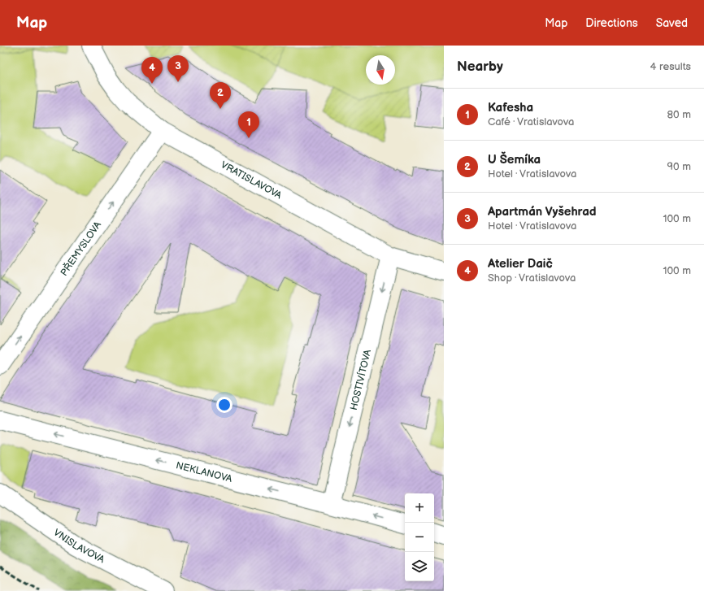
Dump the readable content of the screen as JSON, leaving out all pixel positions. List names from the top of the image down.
{
  "streets": {
    "street": [
      "VRATISLAVOVA",
      "PŘEMYSLOVA",
      "HOSTIVÍTOVA",
      "NEKLANOVA",
      "VNISLAVOVA"
    ]
  },
  "crossings": [
    ["VRATISLAVOVA", "PŘEMYSLOVA"],
    ["VRATISLAVOVA", "HOSTIVÍTOVA"],
    ["HOSTIVÍTOVA", "NEKLANOVA"]
  ],
  "one_way": ["PŘEMYSLOVA", "HOSTIVÍTOVA", "NEKLANOVA"],
  "north": "bottom",
  "page": {
    "header": "Map",
    "nav": ["Map", "Directions", "Saved"],
    "heading": ["Nearby", "4 results"],
    "pins": [
      "3",
      "4",
      "2",
      "1"
    ],
    "list": [
      {
        "mark": "1",
        "name": "Kafesha",
        "note": "Café · Vratislavova",
        "value": "80 m"
      },
      {
        "mark": "2",
        "name": "U Šemíka",
        "note": "Hotel · Vratislavova",
        "value": "90 m"
      },
      {
        "mark": "3",
        "name": "Apartmán Vyšehrad",
        "note": "Hotel · Vratislavova",
        "value": "100 m"
      },
      {
        "mark": "4",
        "name": "Atelier Daič",
        "note": "Shop · Vratislavova",
        "value": "100 m"
      }
    ],
    "map_buttons": ["+", "−"]
  }
}
